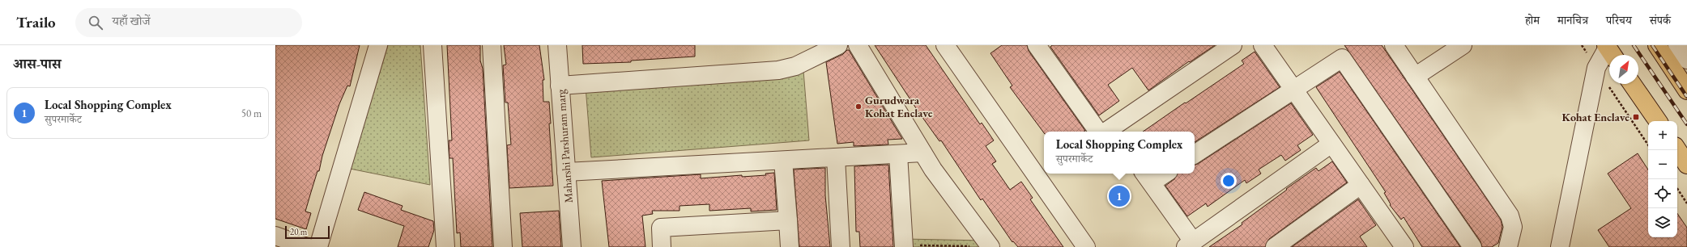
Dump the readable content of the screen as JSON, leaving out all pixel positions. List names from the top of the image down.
{
  "streets": {
    "street": ["Maharshi Parshuram marg"]
  },
  "places": {
    "other": ["Gurudwara Kohat Enclave"],
    "transit": ["Kohat Enclave"]
  },
  "scale_bar": "20 m",
  "north": "top right",
  "page": {
    "header": "Trailo",
    "search": "यहाँ खोजें",
    "nav": [
      "होम",
      "मानचित्र",
      "परिचय",
      "संपर्क"
    ],
    "heading": "आस-पास",
    "list": [
      {
        "mark": "1",
        "name": "Local Shopping Complex",
        "note": "सुपरमार्केट",
        "value": "50 m"
      }
    ],
    "map_buttons": ["+", "−"],
    "popup": ["Local Shopping Complex", "सुपरमार्केट"],
    "pins": "1",
    "scale": "20 m"
  }
}
